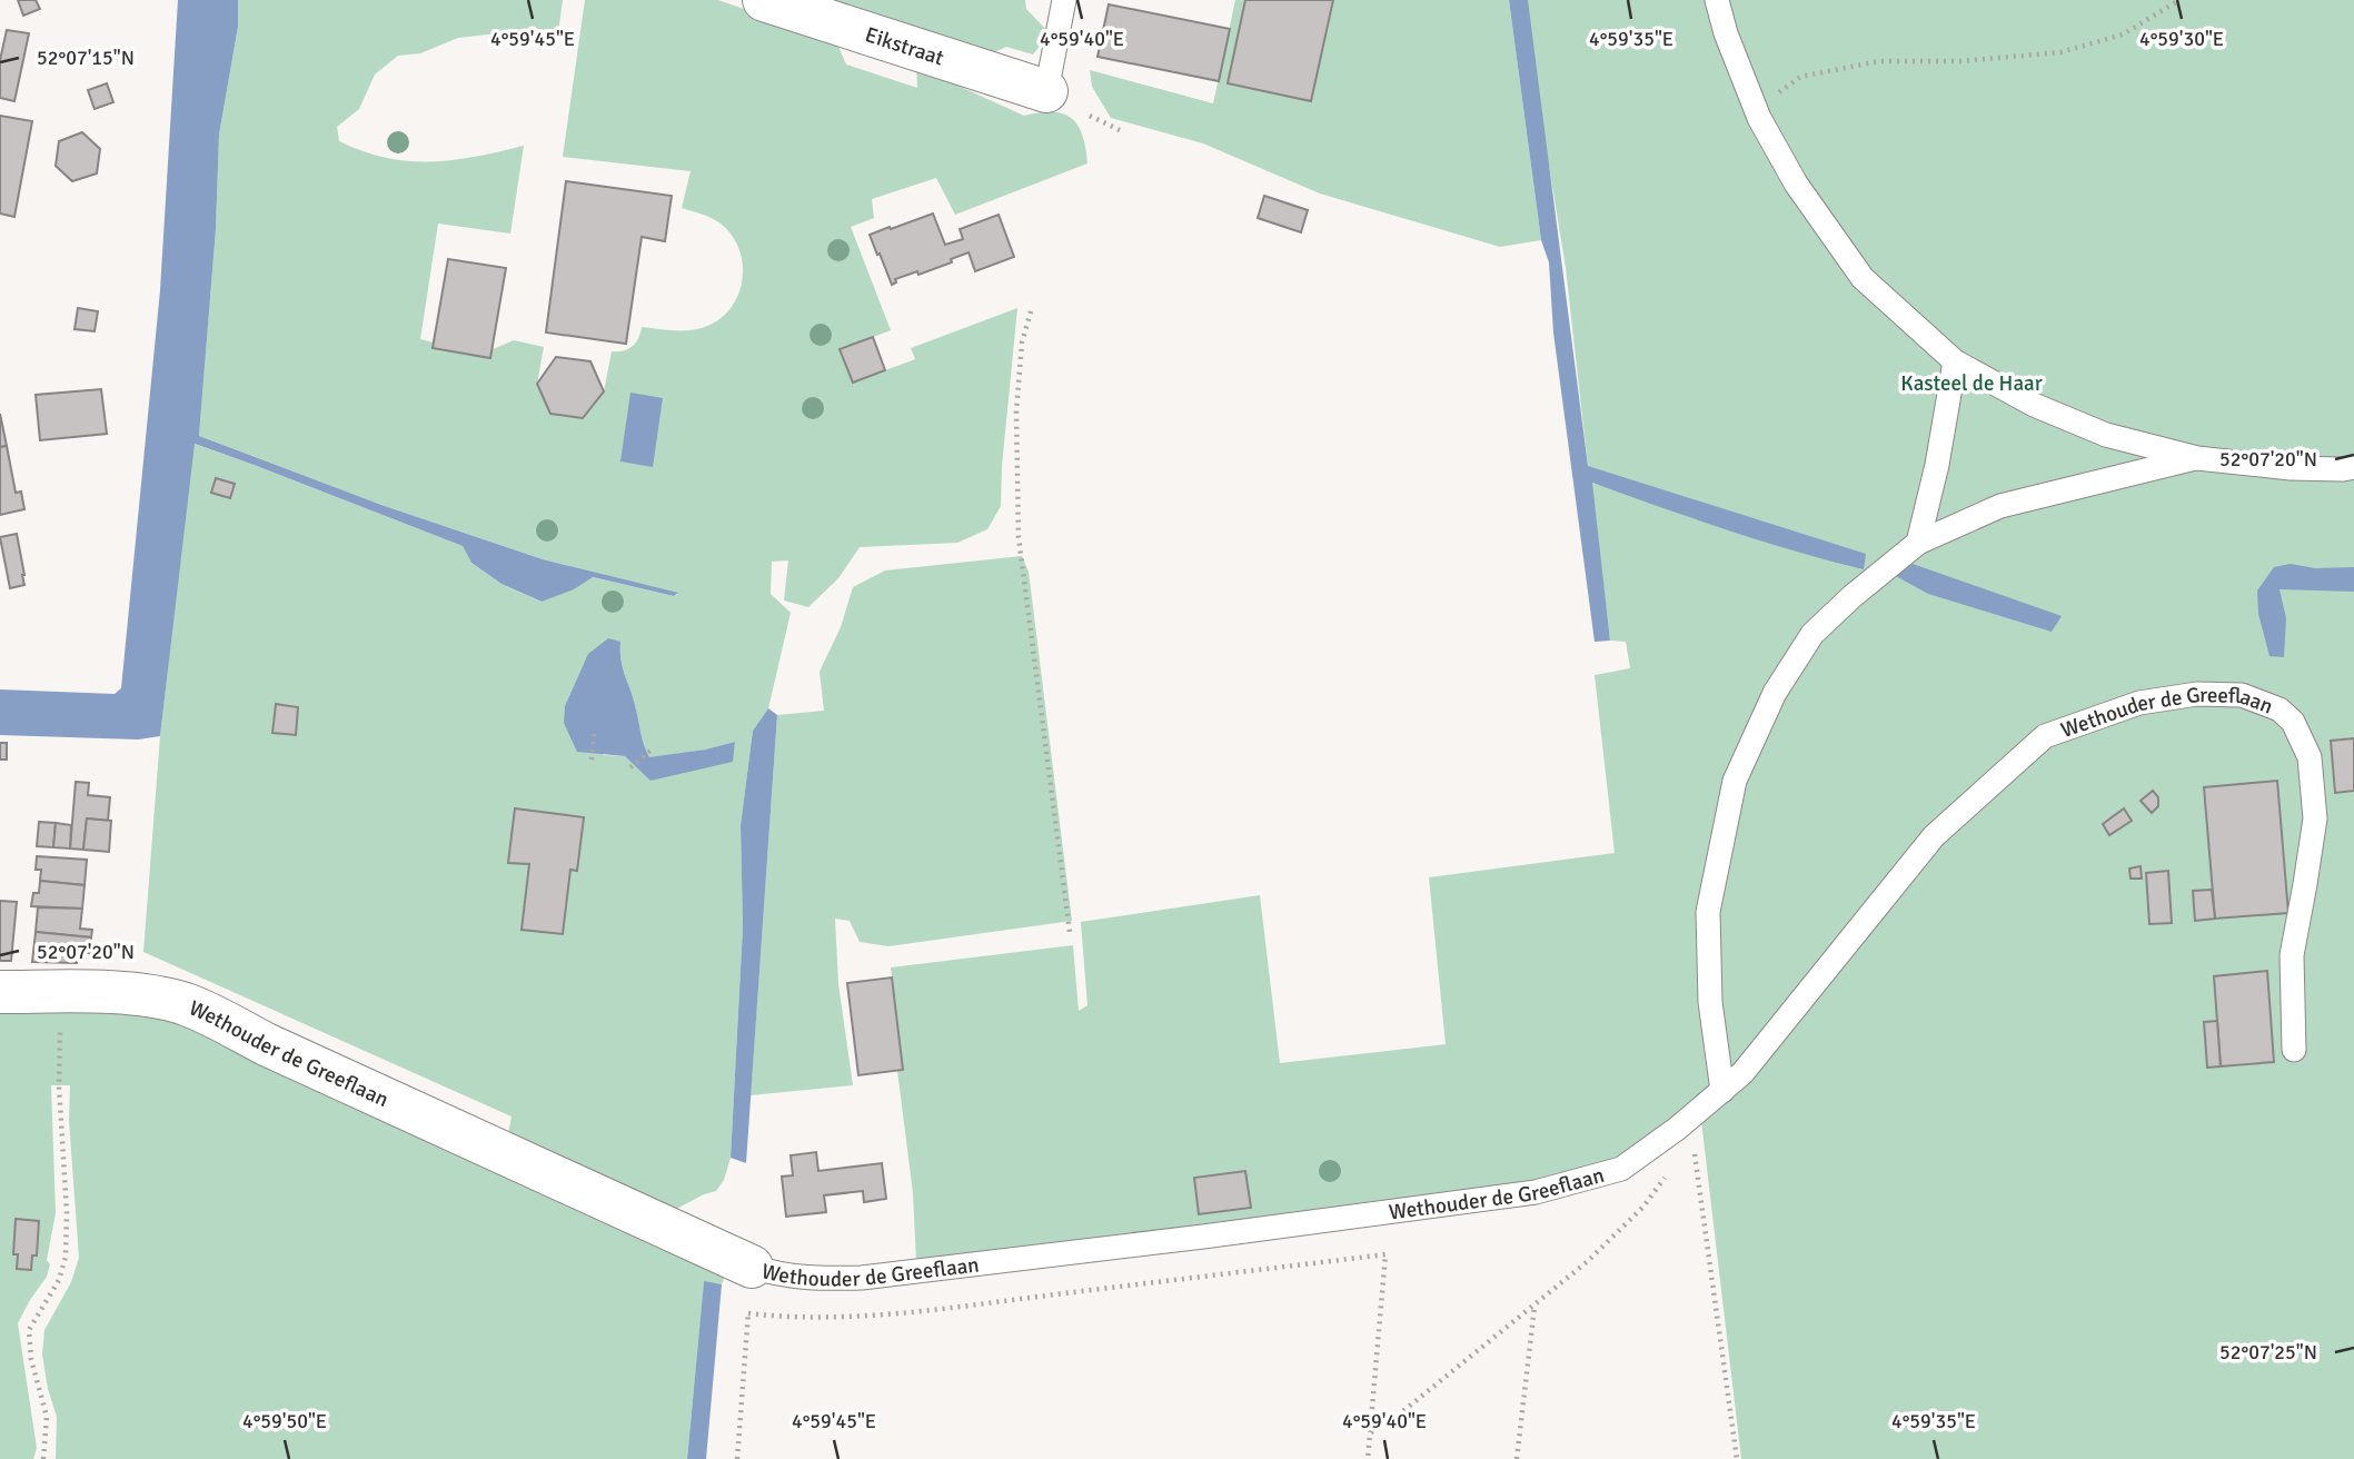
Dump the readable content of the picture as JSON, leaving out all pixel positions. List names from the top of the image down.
{
  "streets": {
    "street": ["Eikstraat", "Wethouder de Greeflaan"]
  },
  "parks": ["Kasteel de Haar"],
  "coordinates": [
    "4°59'45\"E",
    "4°59'40\"E",
    "4°59'35\"E",
    "4°59'30\"E",
    "52°07'15\"N",
    "52°07'20\"N",
    "52°07'25\"N",
    "4°59'50\"E"
  ]
}
